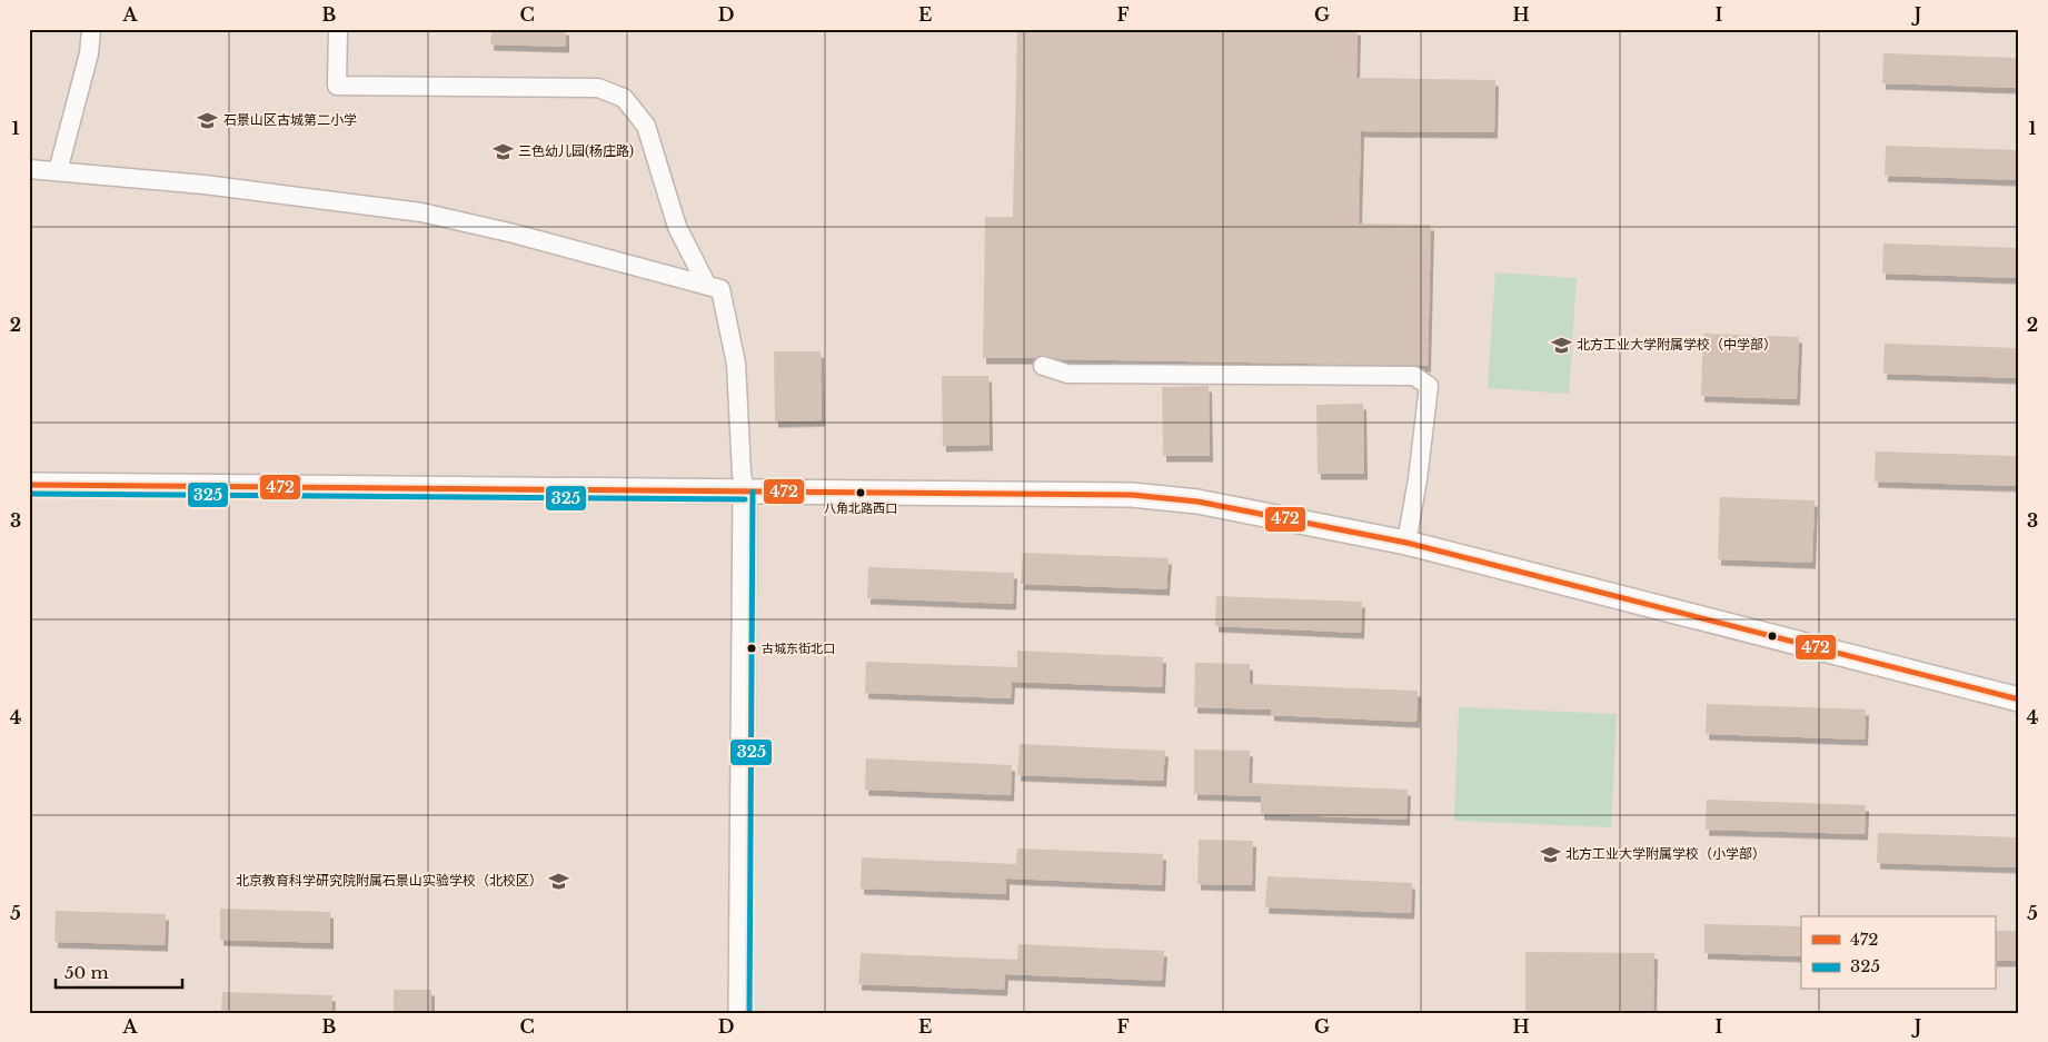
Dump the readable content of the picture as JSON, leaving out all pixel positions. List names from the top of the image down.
{
  "places": {
    "school or university": [
      "石景山区古城第二小学",
      "三色幼儿园(杨庄路)",
      "北方工业大学附属学校（中学部）",
      "北方工业大学附属学校（小学部）",
      "北京教育科学研究院附属石景山实验学校（北校区）"
    ],
    "other": ["八角北路西口", "古城东街北口"]
  },
  "lines": ["transit line 472", "transit line 325"],
  "legend": ["472", "325"],
  "scale_bar": "50 m",
  "grid": {
    "columns": [
      "A",
      "B",
      "C",
      "D",
      "E",
      "F",
      "G",
      "H",
      "I",
      "J"
    ],
    "rows": [
      "1",
      "2",
      "3",
      "4",
      "5"
    ]
  }
}
